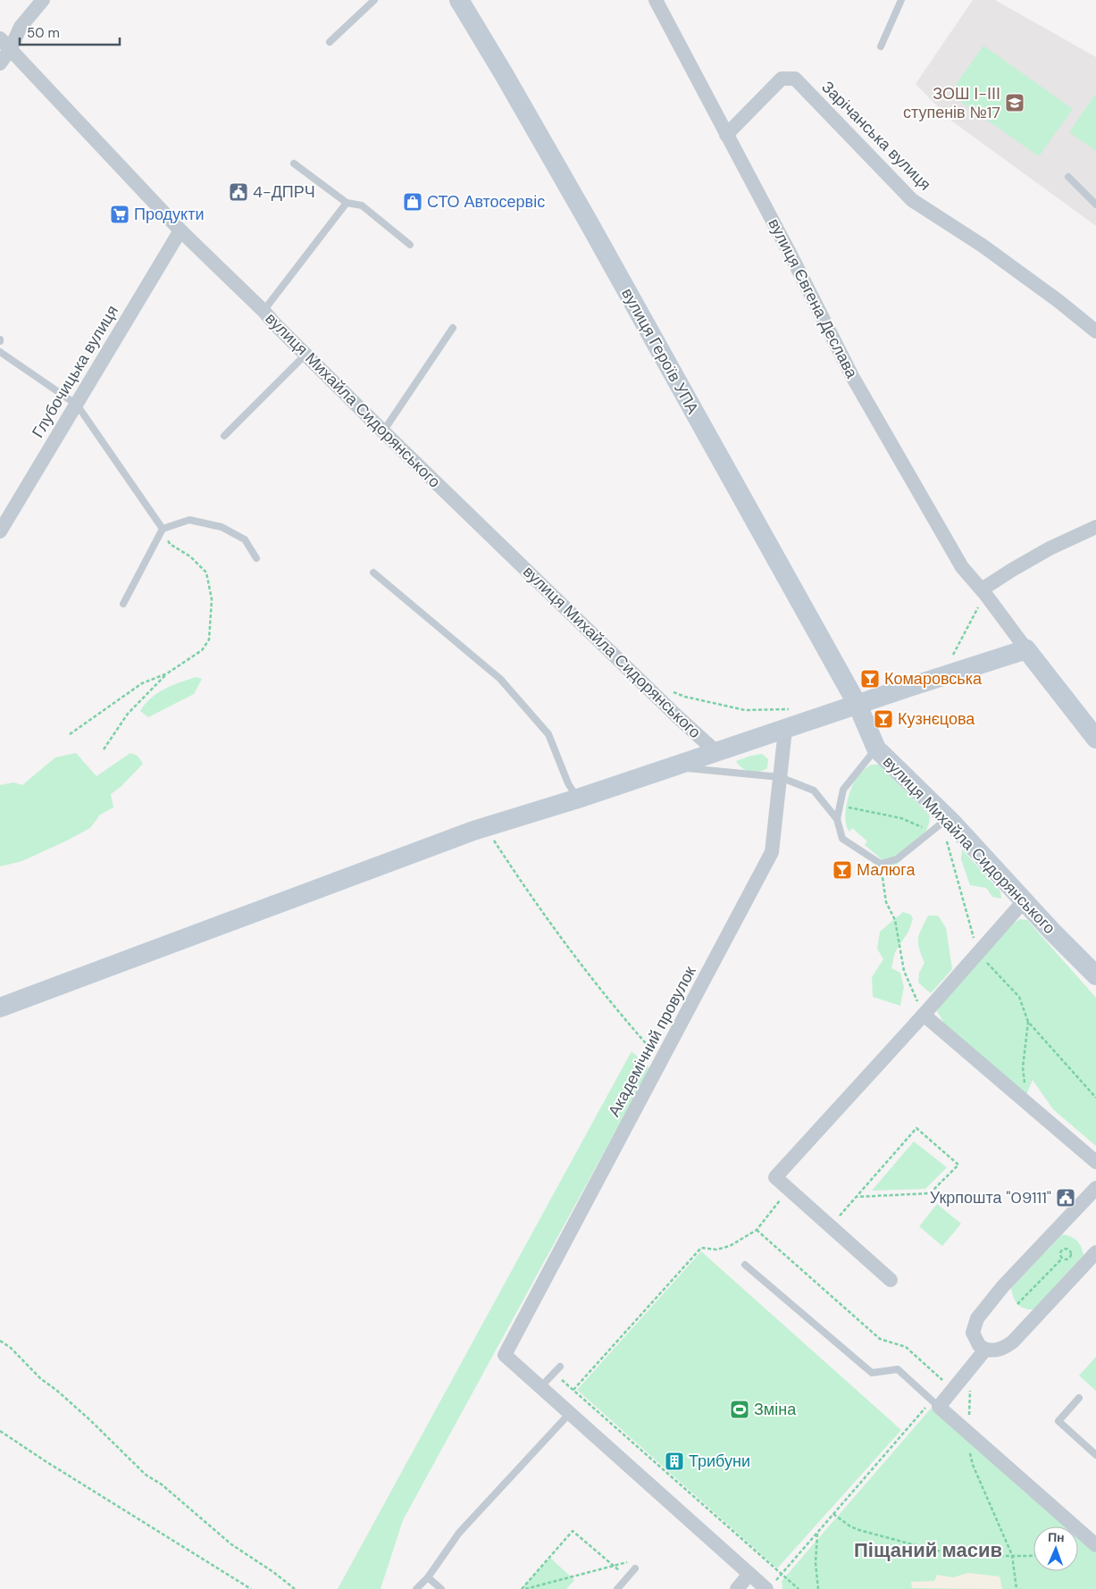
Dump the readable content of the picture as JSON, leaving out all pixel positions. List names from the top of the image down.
{
  "streets": {
    "street": [
      "Зарічанська вулиця",
      "вулиця Євгена Деслава",
      "вулиця Героїв УПА",
      "Глубочицька вулиця",
      "вулиця Михайла Сидорянського",
      "Академічний провулок"
    ]
  },
  "crossings": [
    ["Зарічанська вулиця", "вулиця Євгена Деслава"],
    ["вулиця Героїв УПА", "вулиця Михайла Сидорянського"],
    ["Глубочицька вулиця", "вулиця Михайла Сидорянського"]
  ],
  "districts": ["Піщаний масив"],
  "places": {
    "school or university": ["ЗОШ І-ІІІ ступенів №17"],
    "public building": ["4-ДПРЧ", "Укрпошта \"09111\""],
    "shop": ["СТО Автосервіс"],
    "supermarket": ["Продукти"],
    "bar": ["Комаровська", "Кузнєцова", "Малюга"],
    "sports": ["Зміна"],
    "building": ["Трибуни"]
  },
  "scale_bar": "50 m",
  "north": "top"
}
